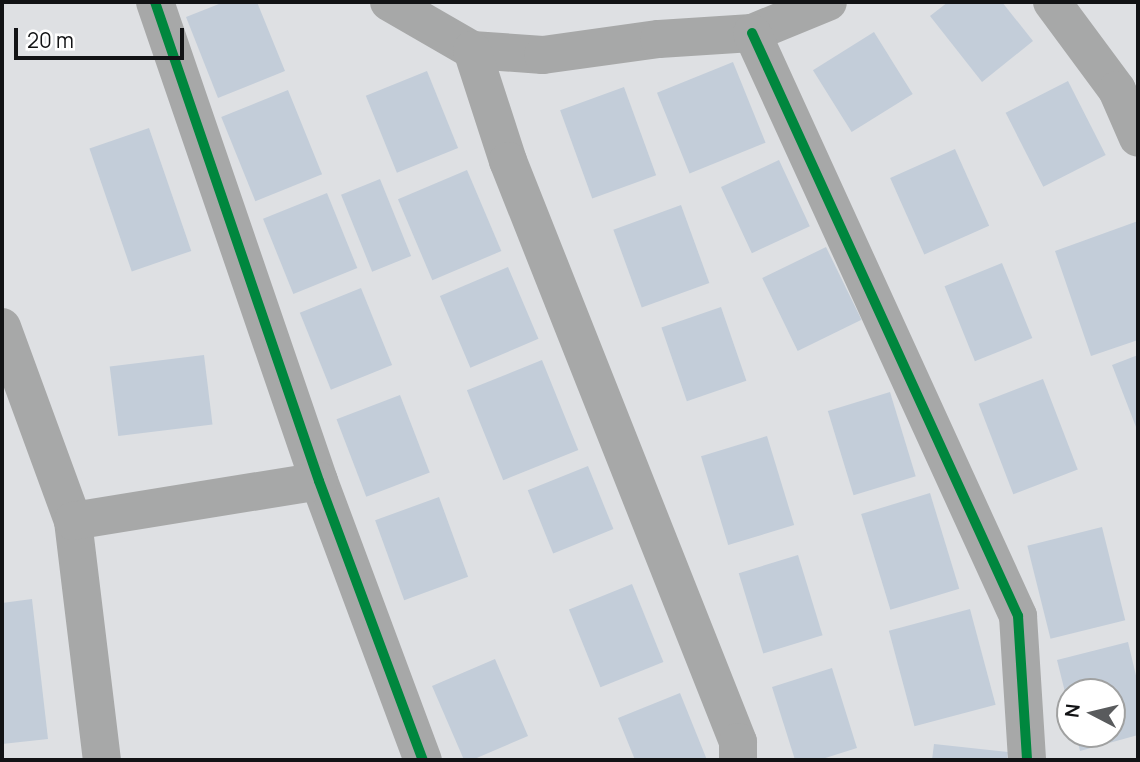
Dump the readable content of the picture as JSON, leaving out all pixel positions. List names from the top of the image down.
{
  "scale_bar": "20 m",
  "north": "left"
}
